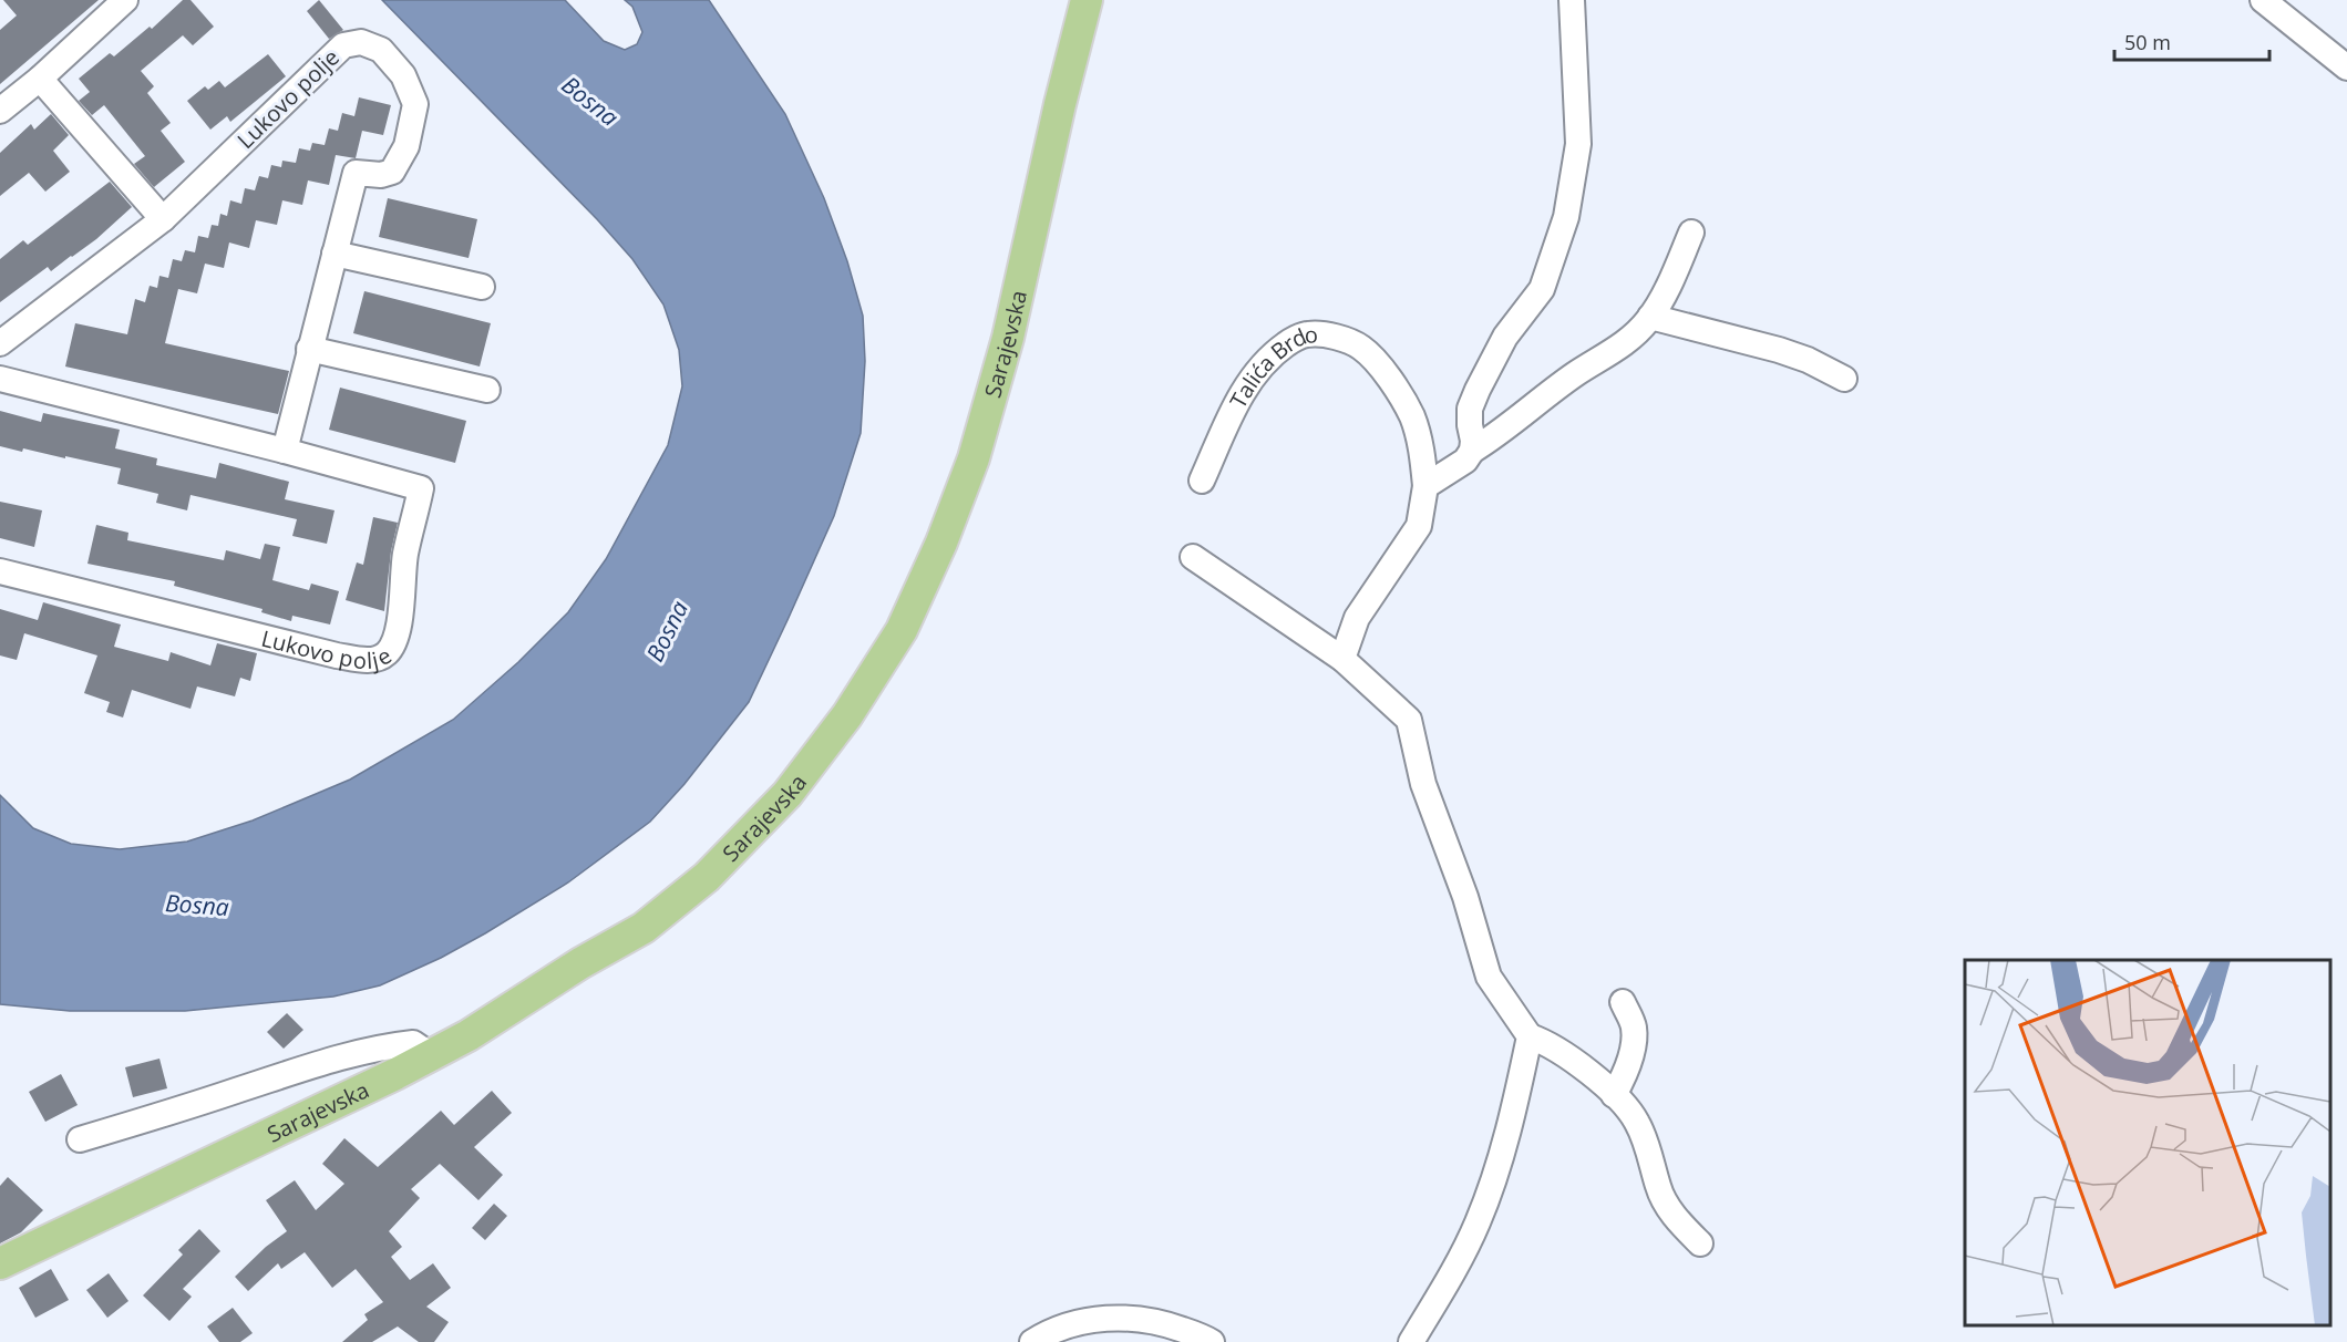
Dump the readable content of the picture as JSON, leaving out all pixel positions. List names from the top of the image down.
{
  "streets": {
    "main road": ["Sarajevska"],
    "street": ["Lukovo polje", "Talića Brdo"]
  },
  "water": ["Bosna"],
  "scale_bar": "50 m"
}
